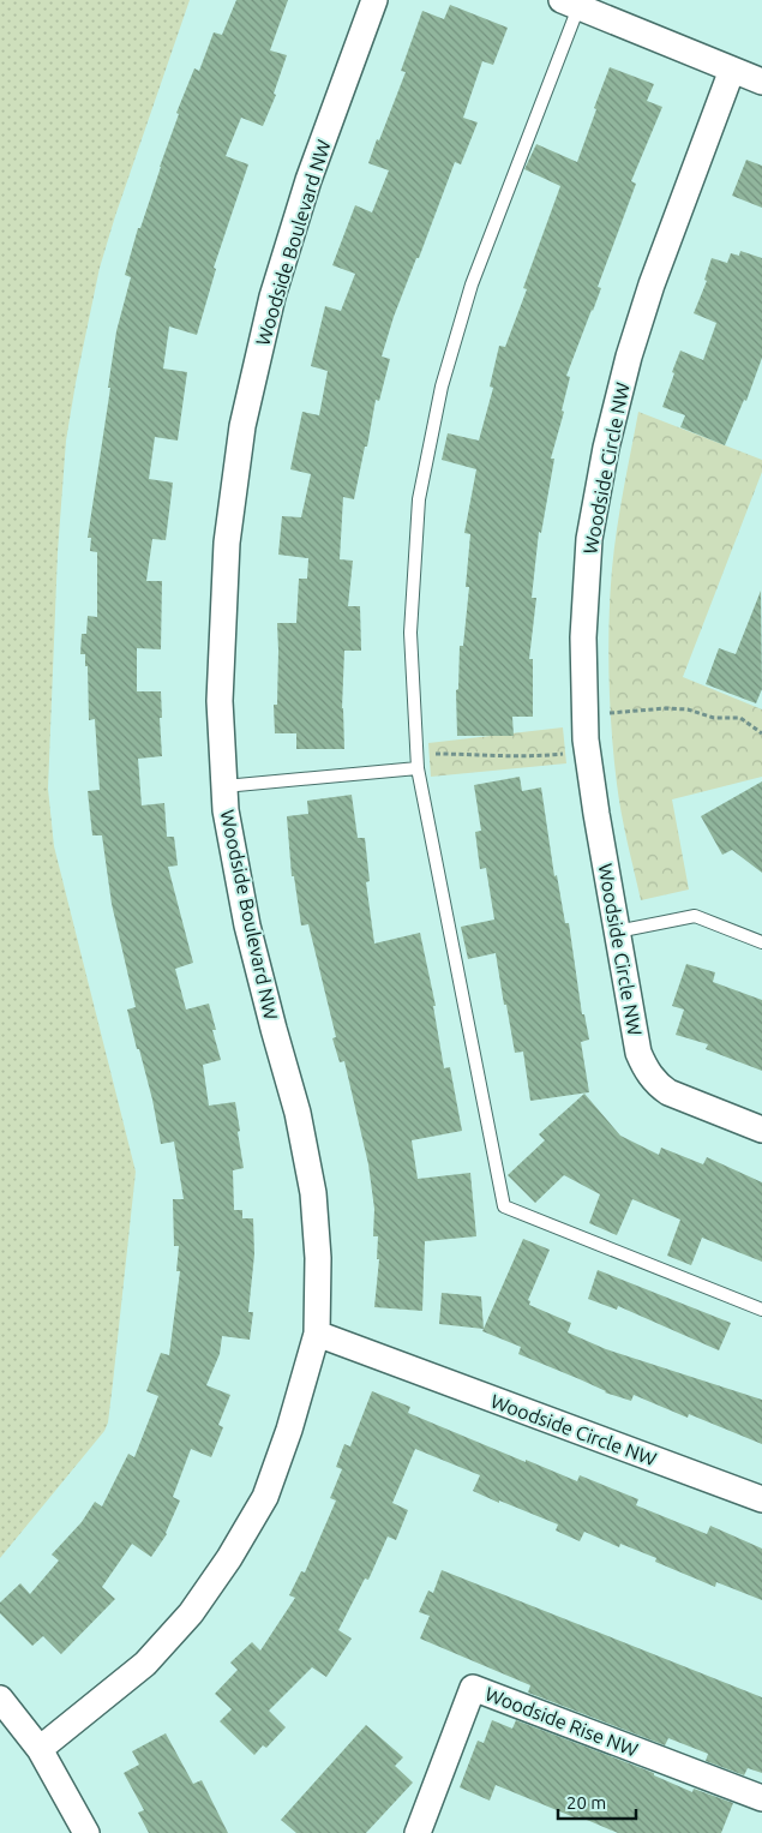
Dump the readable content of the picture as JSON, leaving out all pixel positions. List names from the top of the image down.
{
  "streets": {
    "street": ["Woodside Boulevard NW", "Woodside Circle NW", "Woodside Rise NW"]
  },
  "crossings": [
    ["Woodside Boulevard NW", "Woodside Circle NW"]
  ],
  "scale_bar": "20 m"
}
